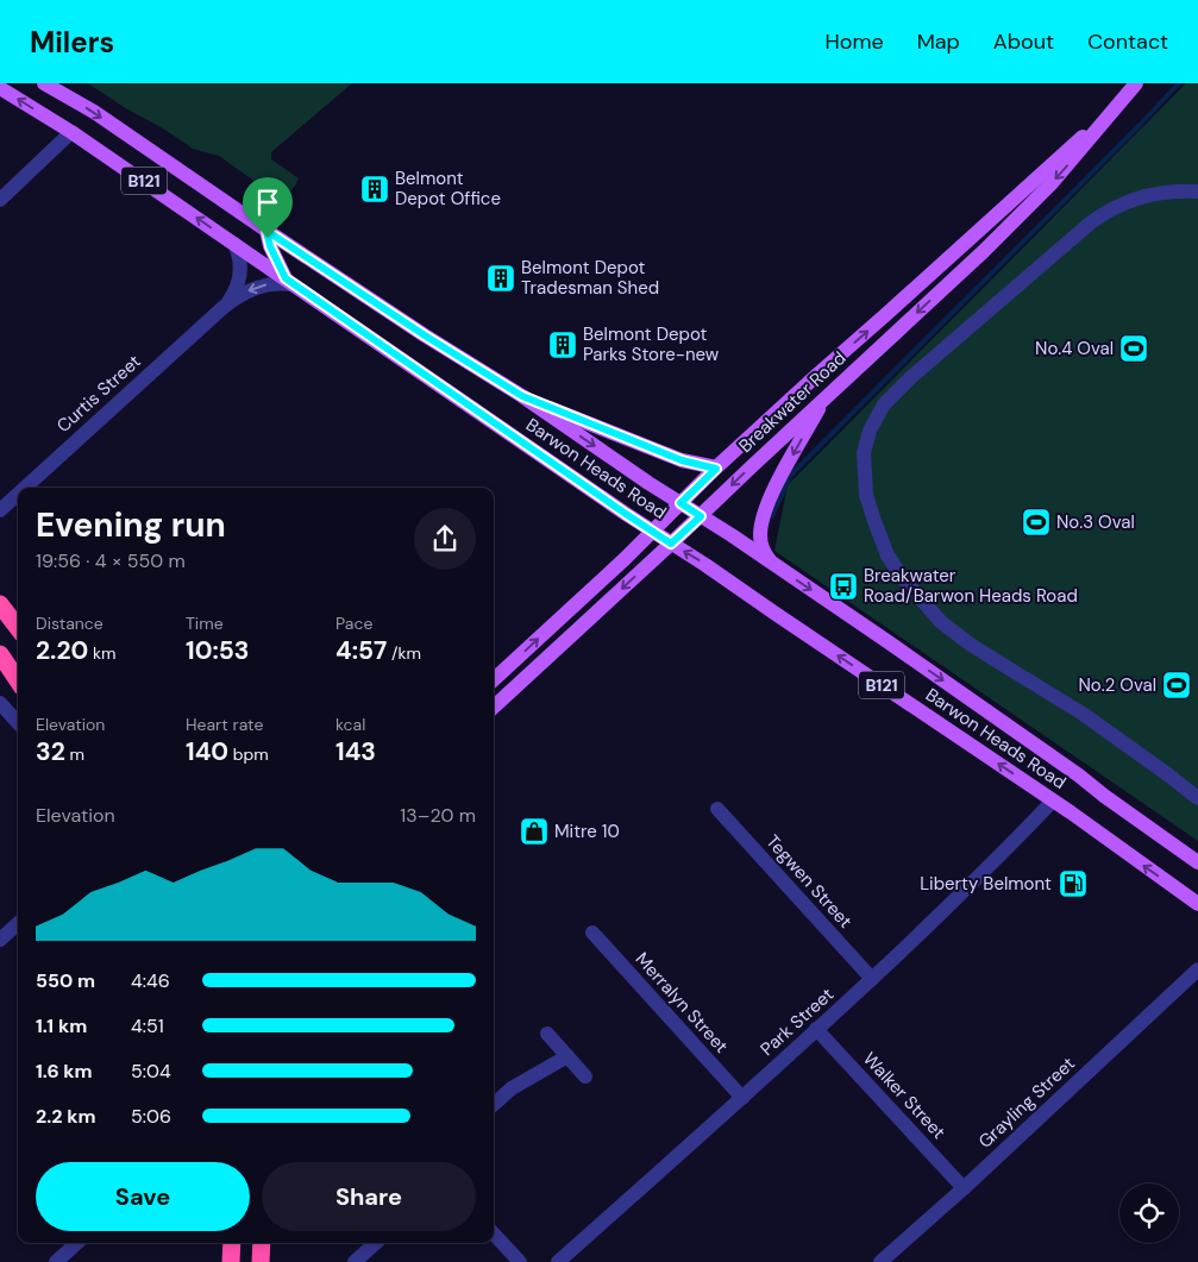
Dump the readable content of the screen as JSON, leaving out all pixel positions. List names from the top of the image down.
{
  "streets": {
    "main road": ["B121", "Breakwater Road", "Barwon Heads Road"],
    "street": [
      "Curtis Street",
      "Tegwen Street",
      "Merralyn Street",
      "Park Street",
      "Walker Street",
      "Grayling Street"
    ]
  },
  "crossings": [
    ["B121", "Breakwater Road"],
    ["B121", "Barwon Heads Road"],
    ["Curtis Street", "Barwon Heads Road"],
    ["Breakwater Road", "Barwon Heads Road"],
    ["Barwon Heads Road", "Park Street"],
    ["Tegwen Street", "Park Street"],
    ["Merralyn Street", "Park Street"],
    ["Park Street", "Walker Street"],
    ["Walker Street", "Grayling Street"]
  ],
  "places": {
    "building": ["Belmont Depot Office", "Belmont Depot Tradesman Shed", "Belmont Depot Parks Store-new"],
    "sports": ["No.4 Oval", "No.3 Oval", "No.2 Oval"],
    "bus stop": ["Breakwater Road/Barwon Heads Road"],
    "shop": ["Mitre 10"],
    "fuel station": ["Liberty Belmont"]
  },
  "page": {
    "header": "Milers",
    "nav": [
      "Home",
      "Map",
      "About",
      "Contact"
    ],
    "heading": ["Evening run", "19:56 · 4 × 550 m"],
    "stats": [
      ["Distance", "2.20 km"],
      ["Time", "10:53"],
      ["Pace", "4:57 /km"],
      ["Elevation", "32 m"],
      ["Heart rate", "140 bpm"],
      ["kcal", "143"]
    ],
    "chart": ["Elevation", "13–20 m"],
    "list": [
      {
        "name": "550 m",
        "note": "4:46"
      },
      {
        "name": "1.1 km",
        "note": "4:51"
      },
      {
        "name": "1.6 km",
        "note": "5:04"
      },
      {
        "name": "2.2 km",
        "note": "5:06"
      }
    ],
    "buttons": ["Save", "Share"]
  }
}
